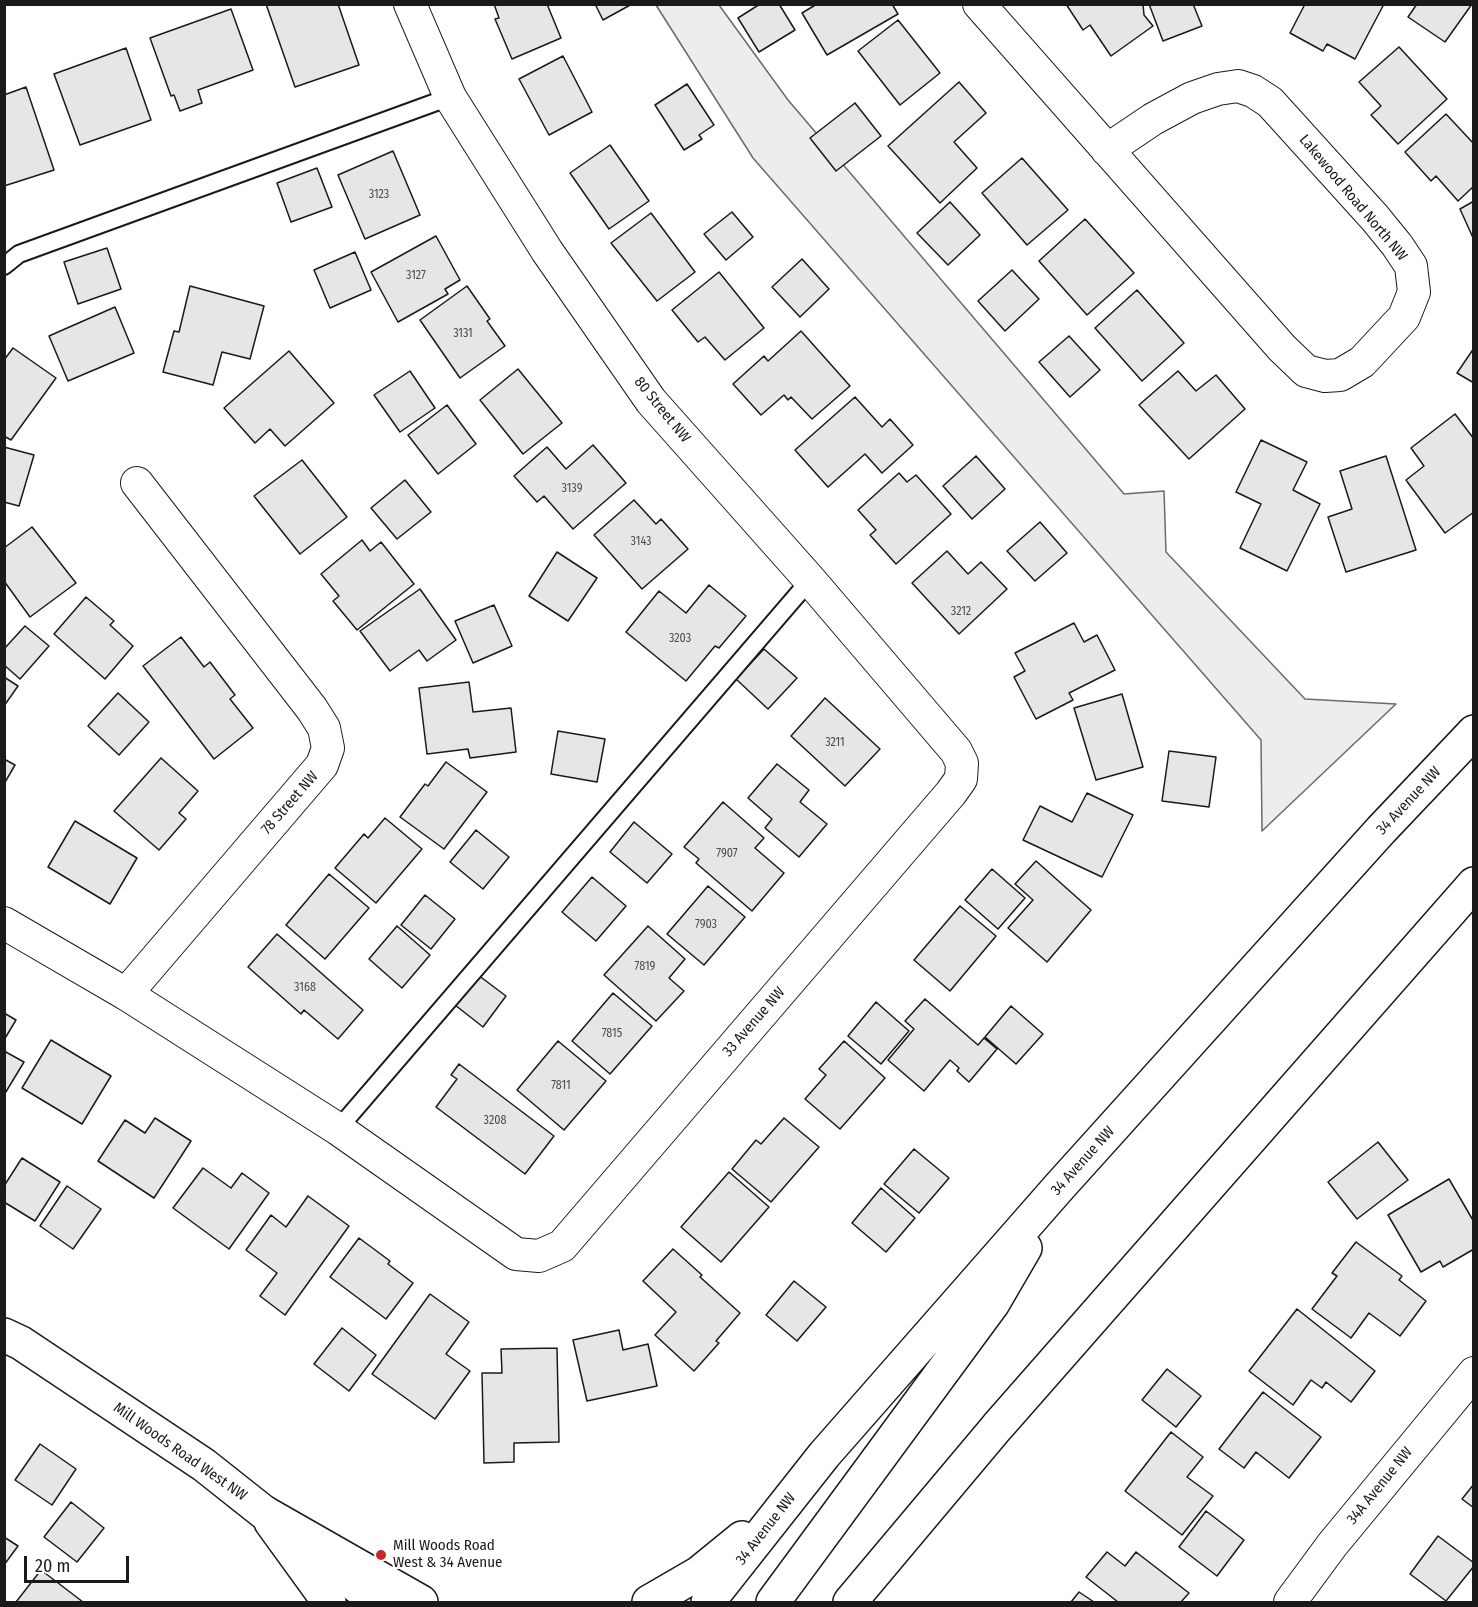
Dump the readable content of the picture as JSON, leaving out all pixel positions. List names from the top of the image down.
{
  "streets": {
    "main road": ["34 Avenue NW", "Mill Woods Road West NW"],
    "street": [
      "Lakewood Road North NW",
      "80 Street NW",
      "78 Street NW",
      "33 Avenue NW",
      "34A Avenue NW"
    ]
  },
  "crossings": [
    ["80 Street NW", "33 Avenue NW"]
  ],
  "places": ["Mill Woods Road West & 34 Avenue"],
  "house_numbers": [
    "3123",
    "3127",
    "3131",
    "3139",
    "3143",
    "3212",
    "3203",
    "3211",
    "7907",
    "7903",
    "7819",
    "3168",
    "7815",
    "7811",
    "3208"
  ],
  "scale_bar": "20 m"
}
